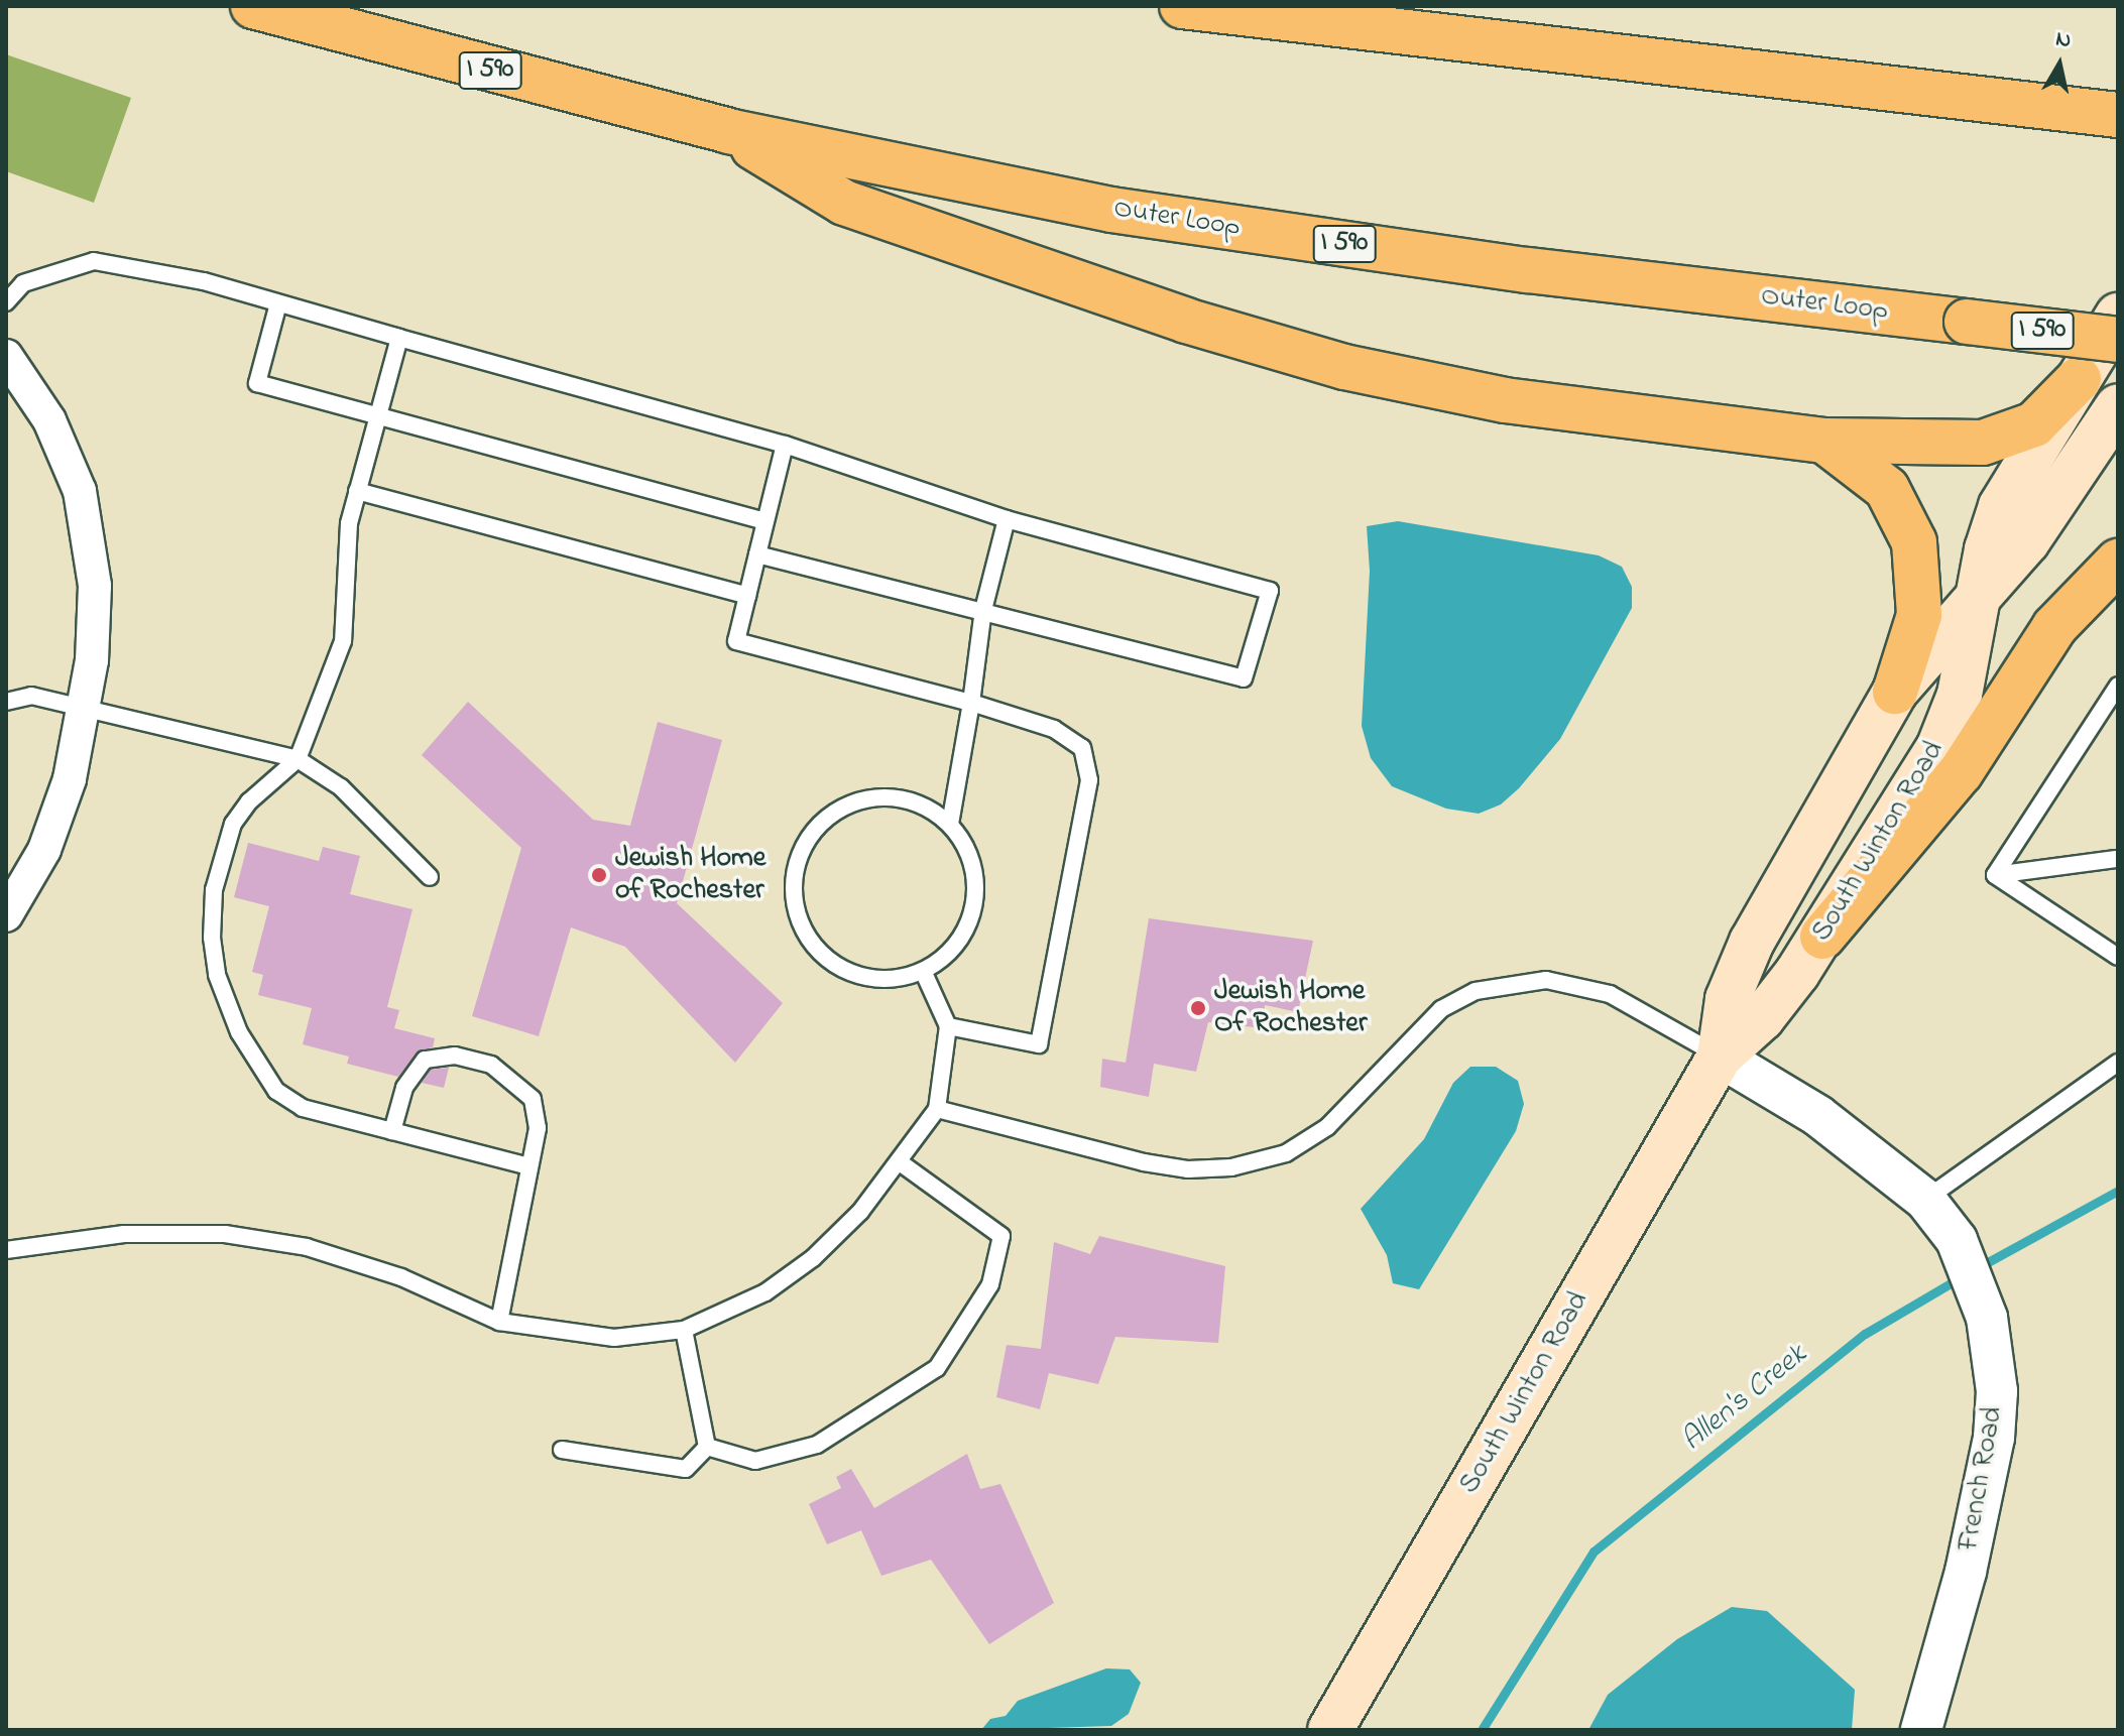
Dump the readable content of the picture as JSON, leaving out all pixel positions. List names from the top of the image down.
{
  "streets": {
    "highway": ["I 590", "Outer Loop"],
    "main road": ["South Winton Road"],
    "street": ["French Road"]
  },
  "crossings": [
    ["South Winton Road", "French Road"]
  ],
  "water": ["Allen's Creek"],
  "places": ["Jewish Home of Rochester", "Jewish Home Of Rochester"],
  "north": "top"
}
